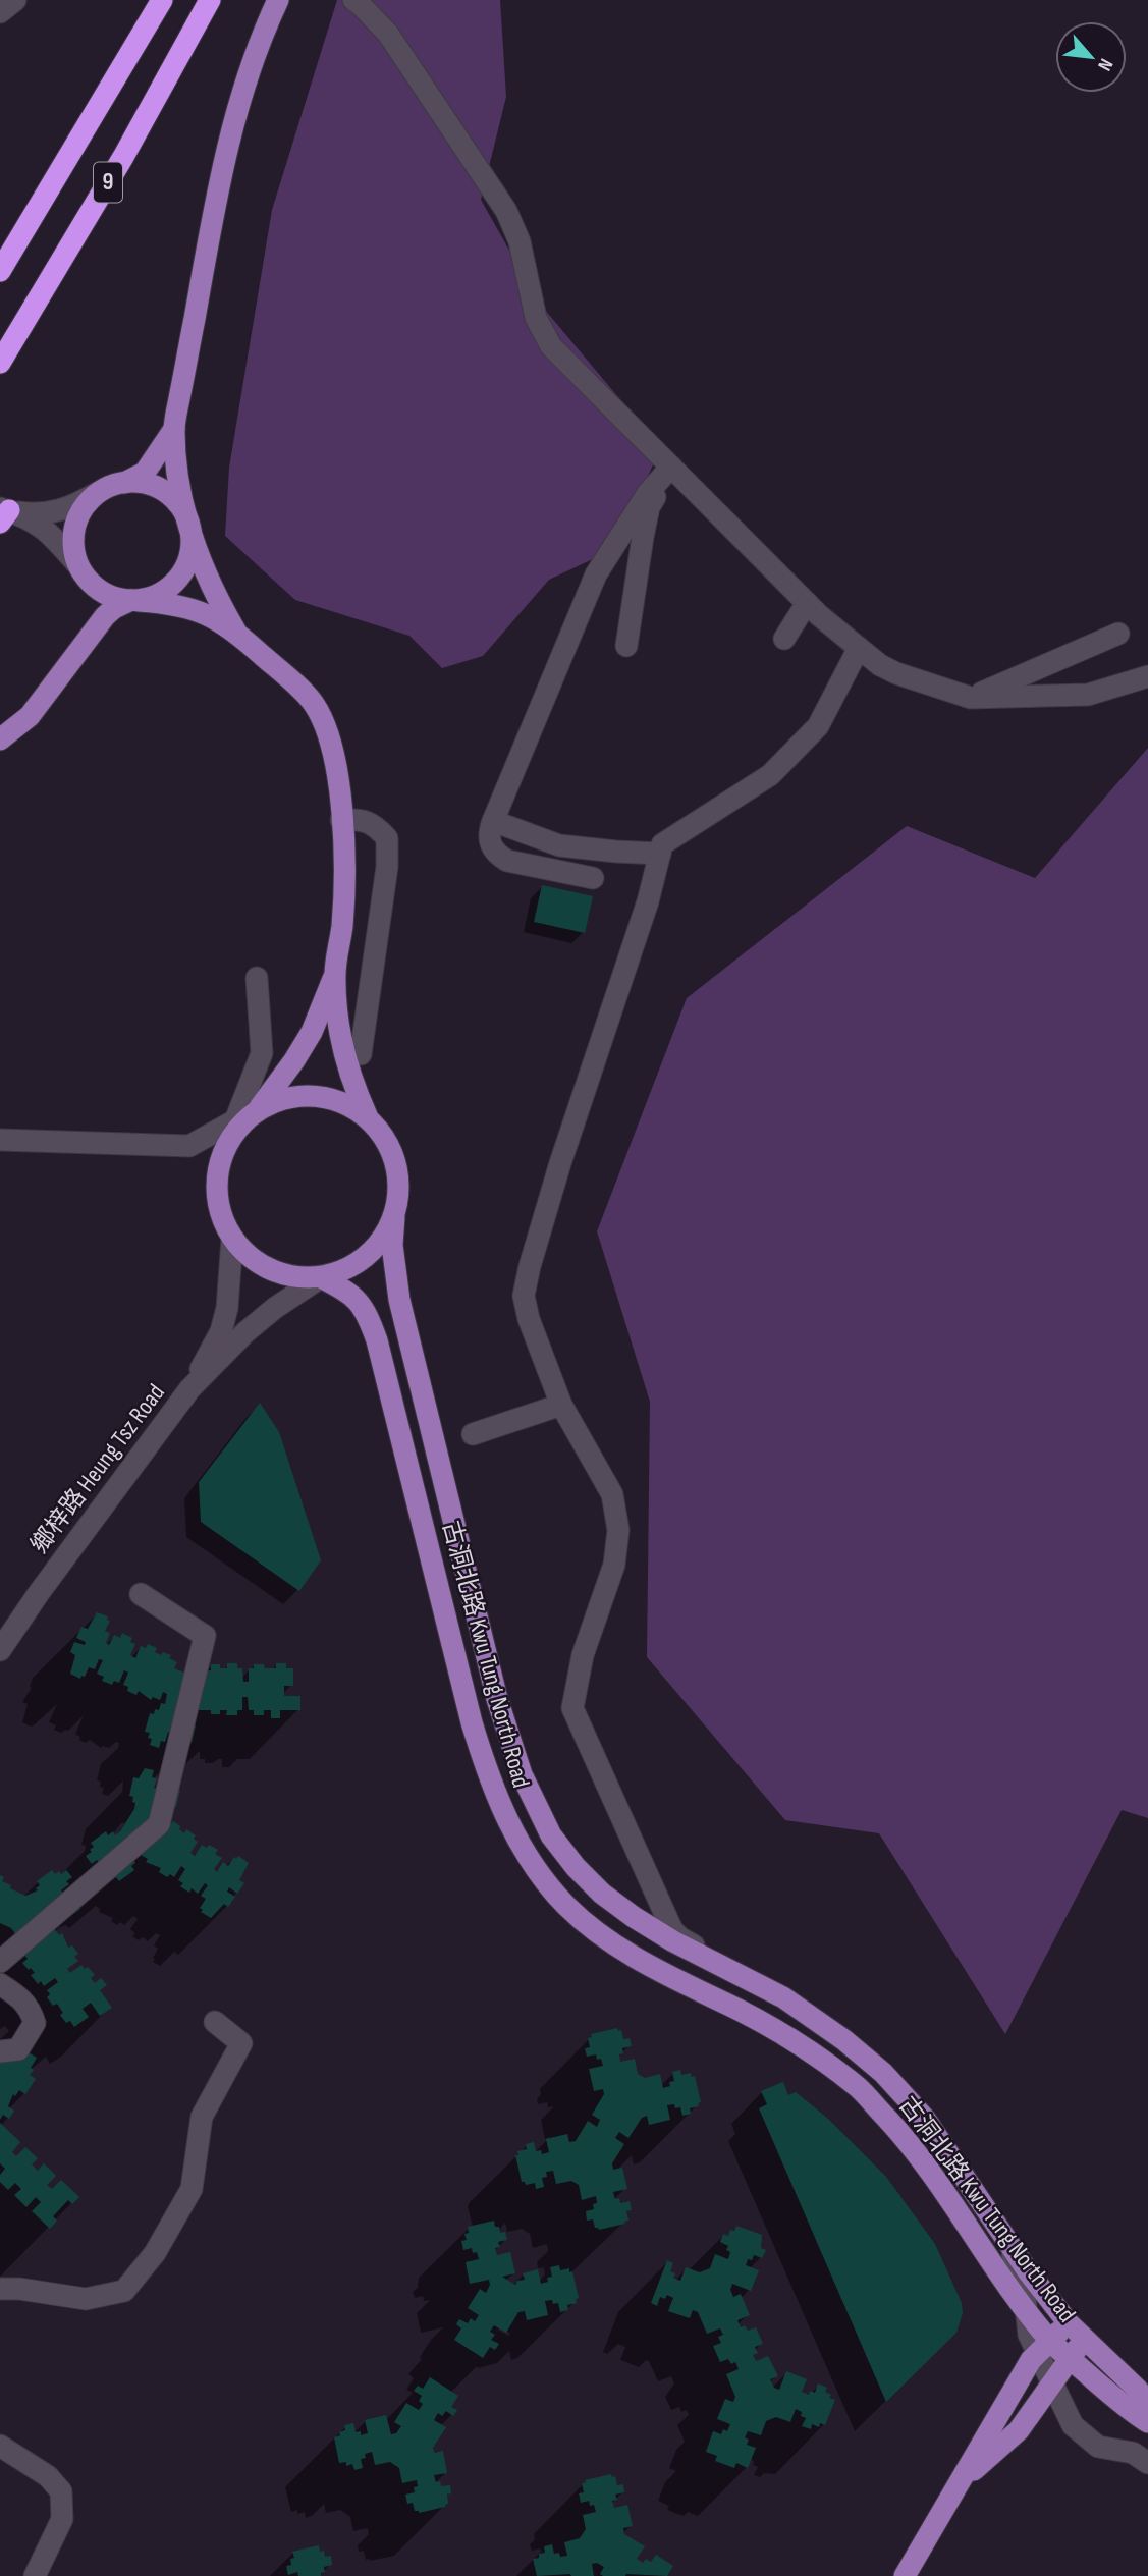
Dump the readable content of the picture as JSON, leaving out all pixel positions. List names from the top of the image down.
{
  "streets": {
    "highway": ["9"],
    "main road": ["古洞北路 Kwu Tung North Road"],
    "street": ["鄉梓路 Heung Tsz Road"]
  },
  "crossings": [
    ["鄉梓路 Heung Tsz Road", "古洞北路 Kwu Tung North Road"]
  ],
  "north": "bottom right"
}
